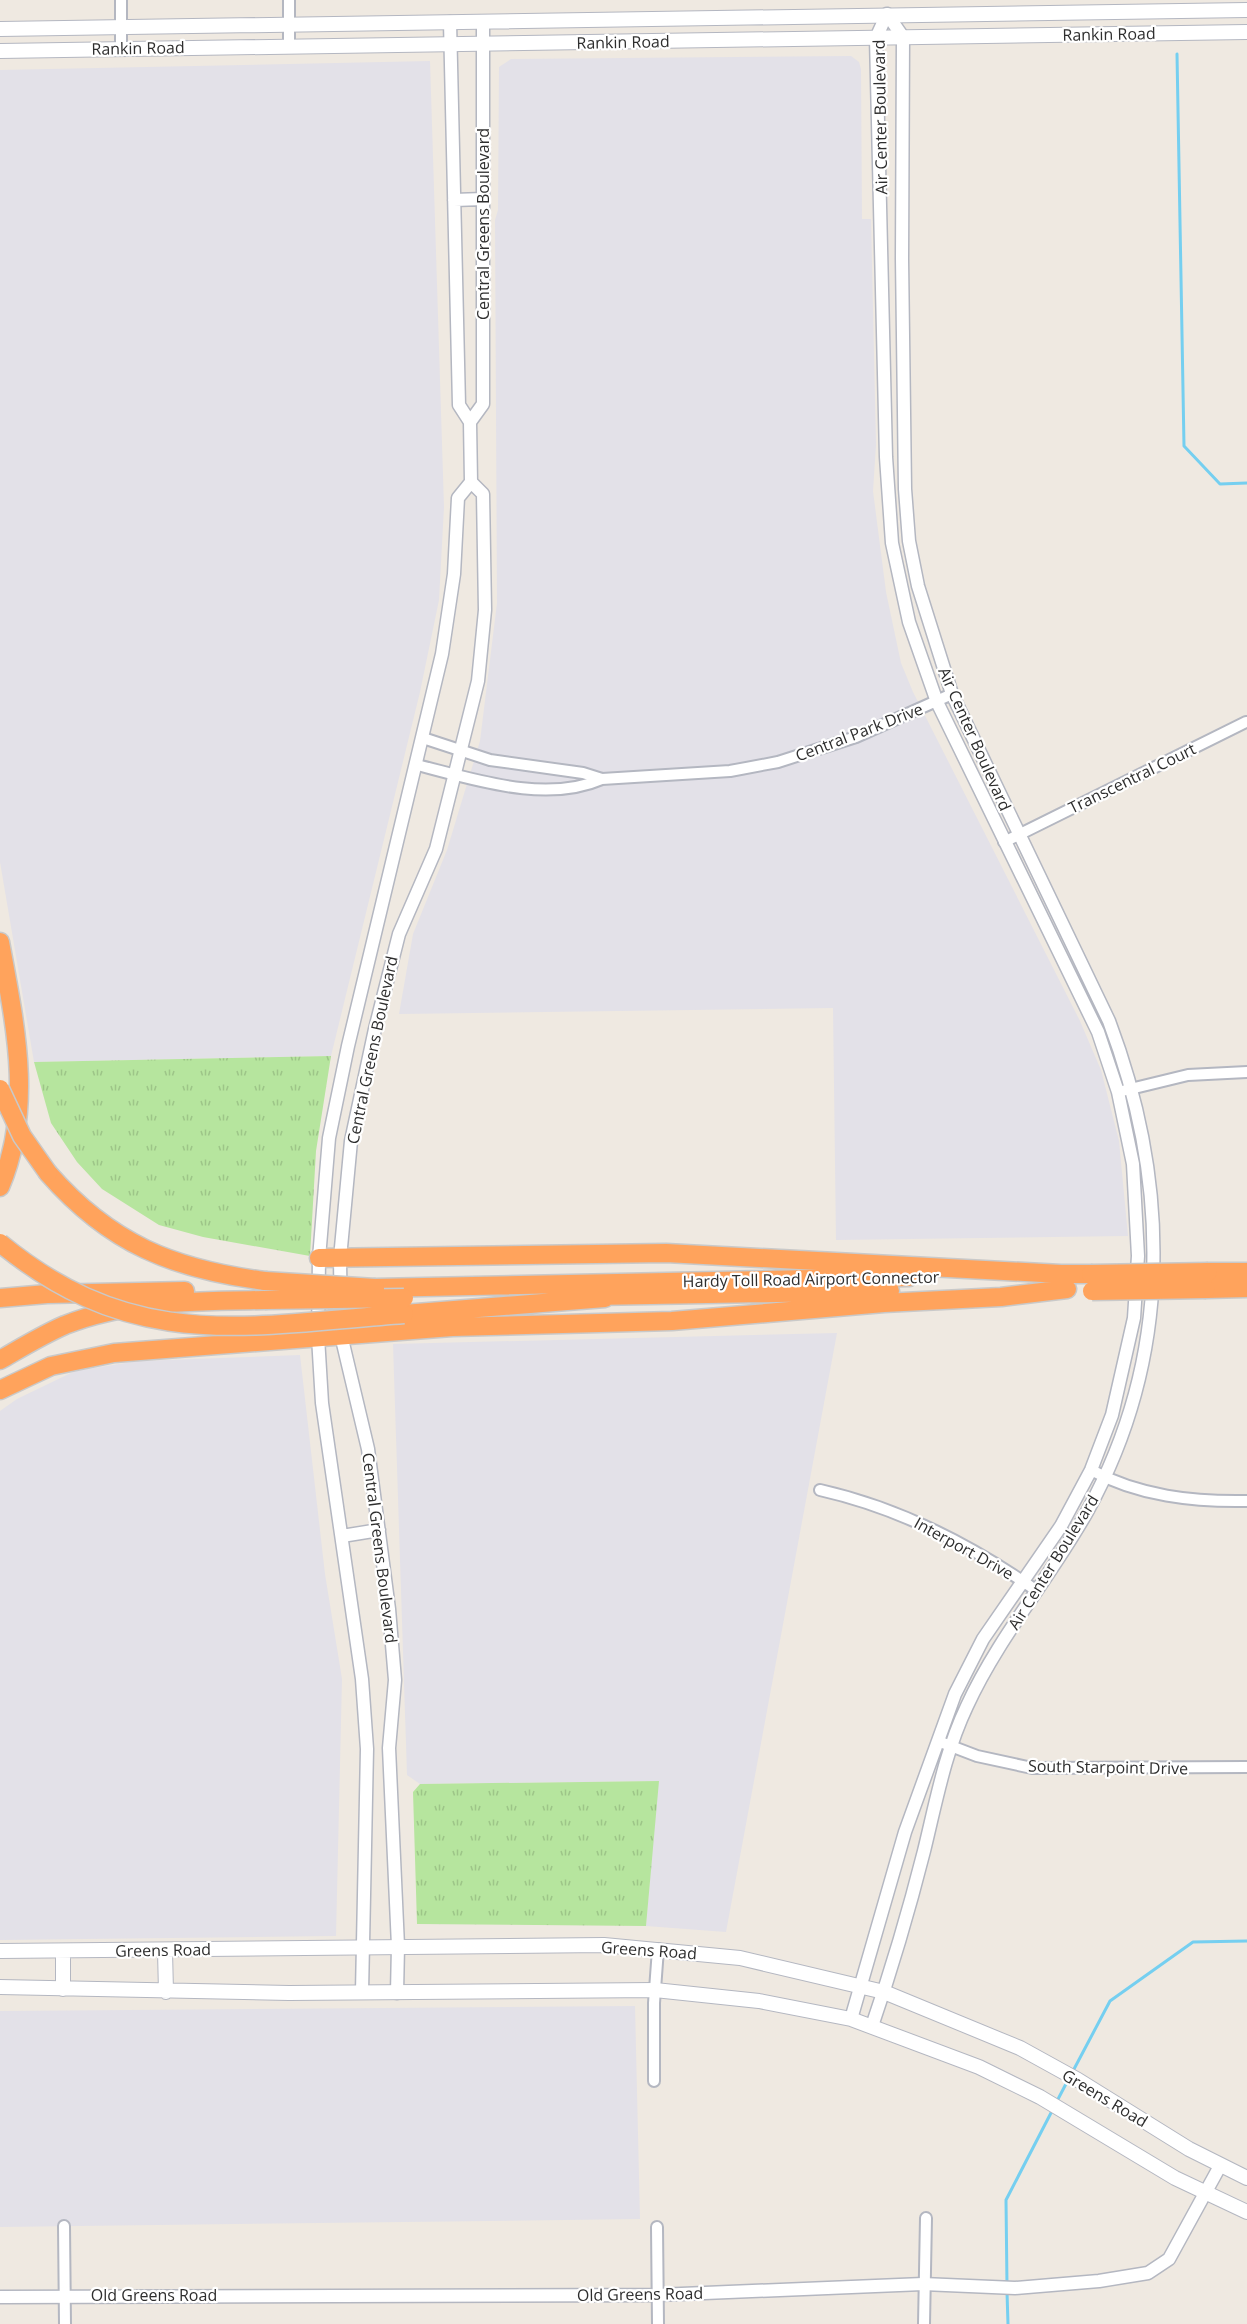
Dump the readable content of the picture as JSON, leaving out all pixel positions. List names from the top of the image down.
{
  "streets": {
    "highway": ["Hardy Toll Road Airport Connector"],
    "main road": ["Rankin Road", "Greens Road"],
    "street": [
      "Air Center Boulevard",
      "Central Greens Boulevard",
      "Central Park Drive",
      "Transcentral Court",
      "Interport Drive",
      "South Starpoint Drive",
      "Old Greens Road"
    ]
  },
  "crossings": [
    ["Rankin Road", "Air Center Boulevard"],
    ["Rankin Road", "Central Greens Boulevard"],
    ["Air Center Boulevard", "Central Park Drive"],
    ["Air Center Boulevard", "Transcentral Court"],
    ["Air Center Boulevard", "Interport Drive"],
    ["Air Center Boulevard", "South Starpoint Drive"],
    ["Air Center Boulevard", "Greens Road"],
    ["Central Greens Boulevard", "Central Park Drive"],
    ["Central Greens Boulevard", "Greens Road"],
    ["Greens Road", "Old Greens Road"]
  ]
}
